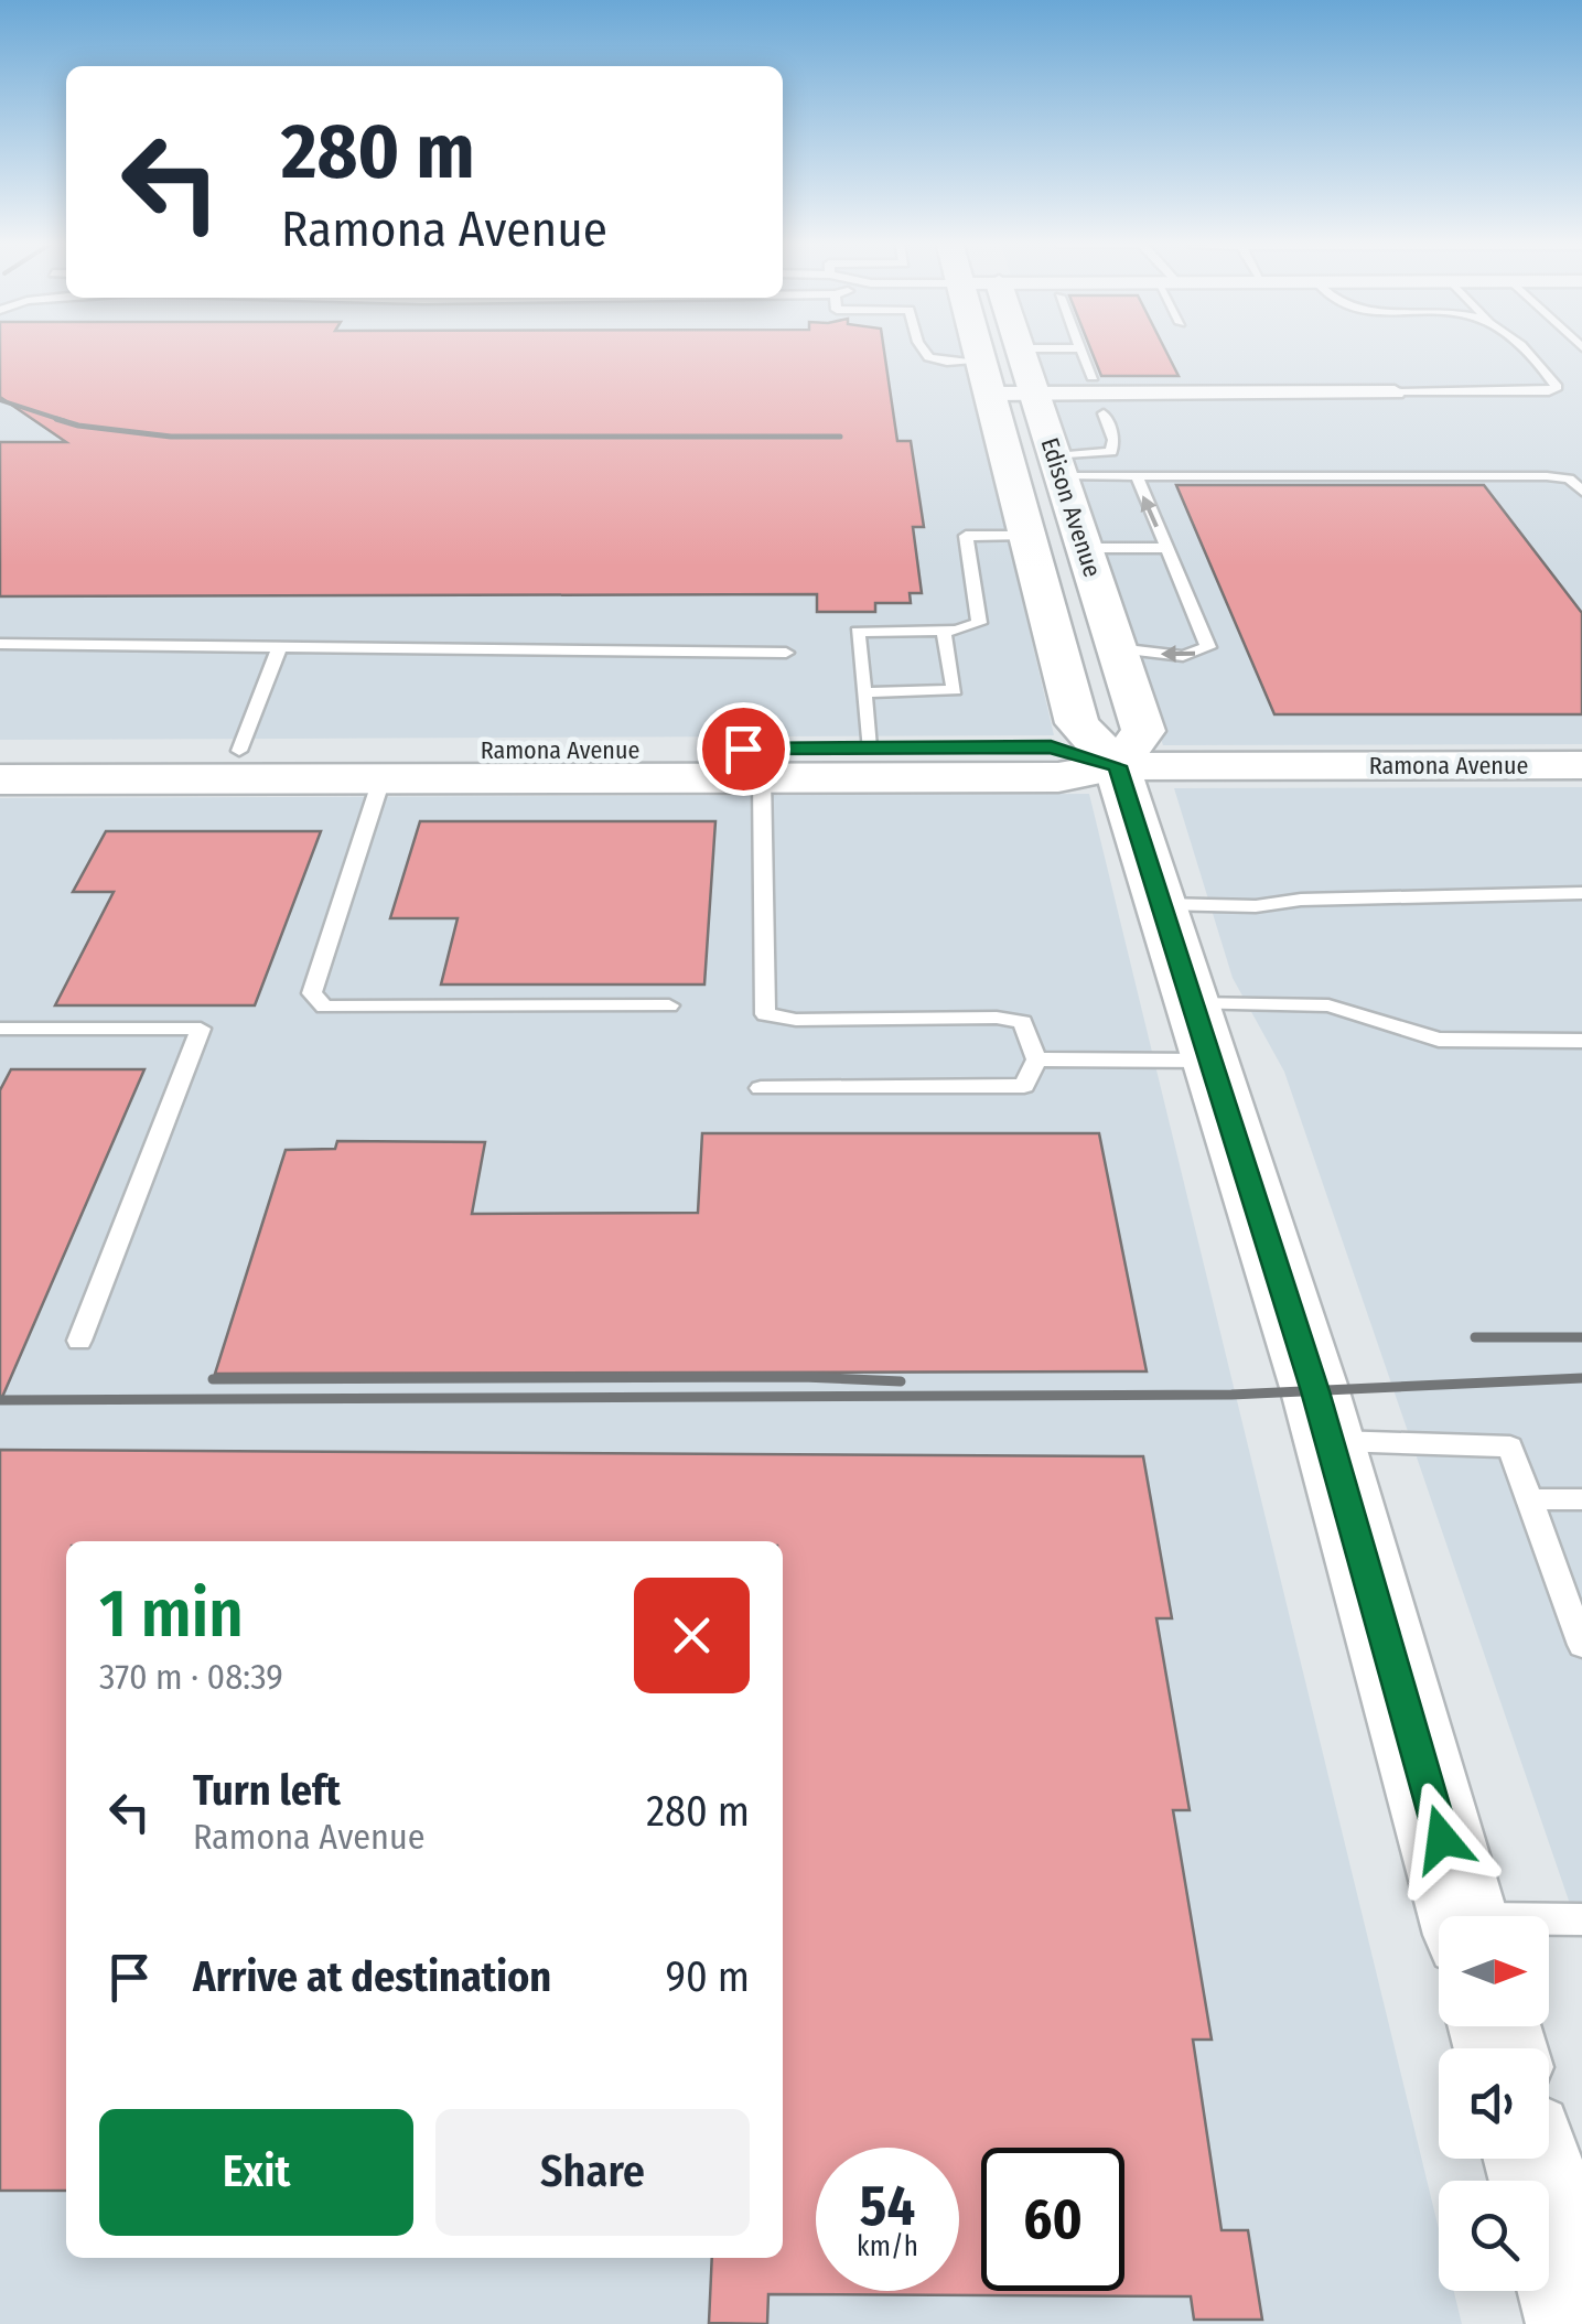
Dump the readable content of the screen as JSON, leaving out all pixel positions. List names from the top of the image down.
{
  "streets": {
    "main road": ["Edison Avenue", "Ramona Avenue"]
  },
  "crossings": [
    ["Edison Avenue", "Ramona Avenue"]
  ],
  "north": "right",
  "page": {
    "turn": ["280 m", "Ramona Avenue"],
    "heading": ["1 min", "370 m · 08:39"],
    "list": [
      {
        "name": "Turn left",
        "note": "Ramona Avenue",
        "value": "280 m"
      },
      {
        "name": "Arrive at destination",
        "value": "90 m"
      }
    ],
    "buttons": ["Exit", "Share"],
    "speed": "54 km/h",
    "limit": "60"
  }
}
